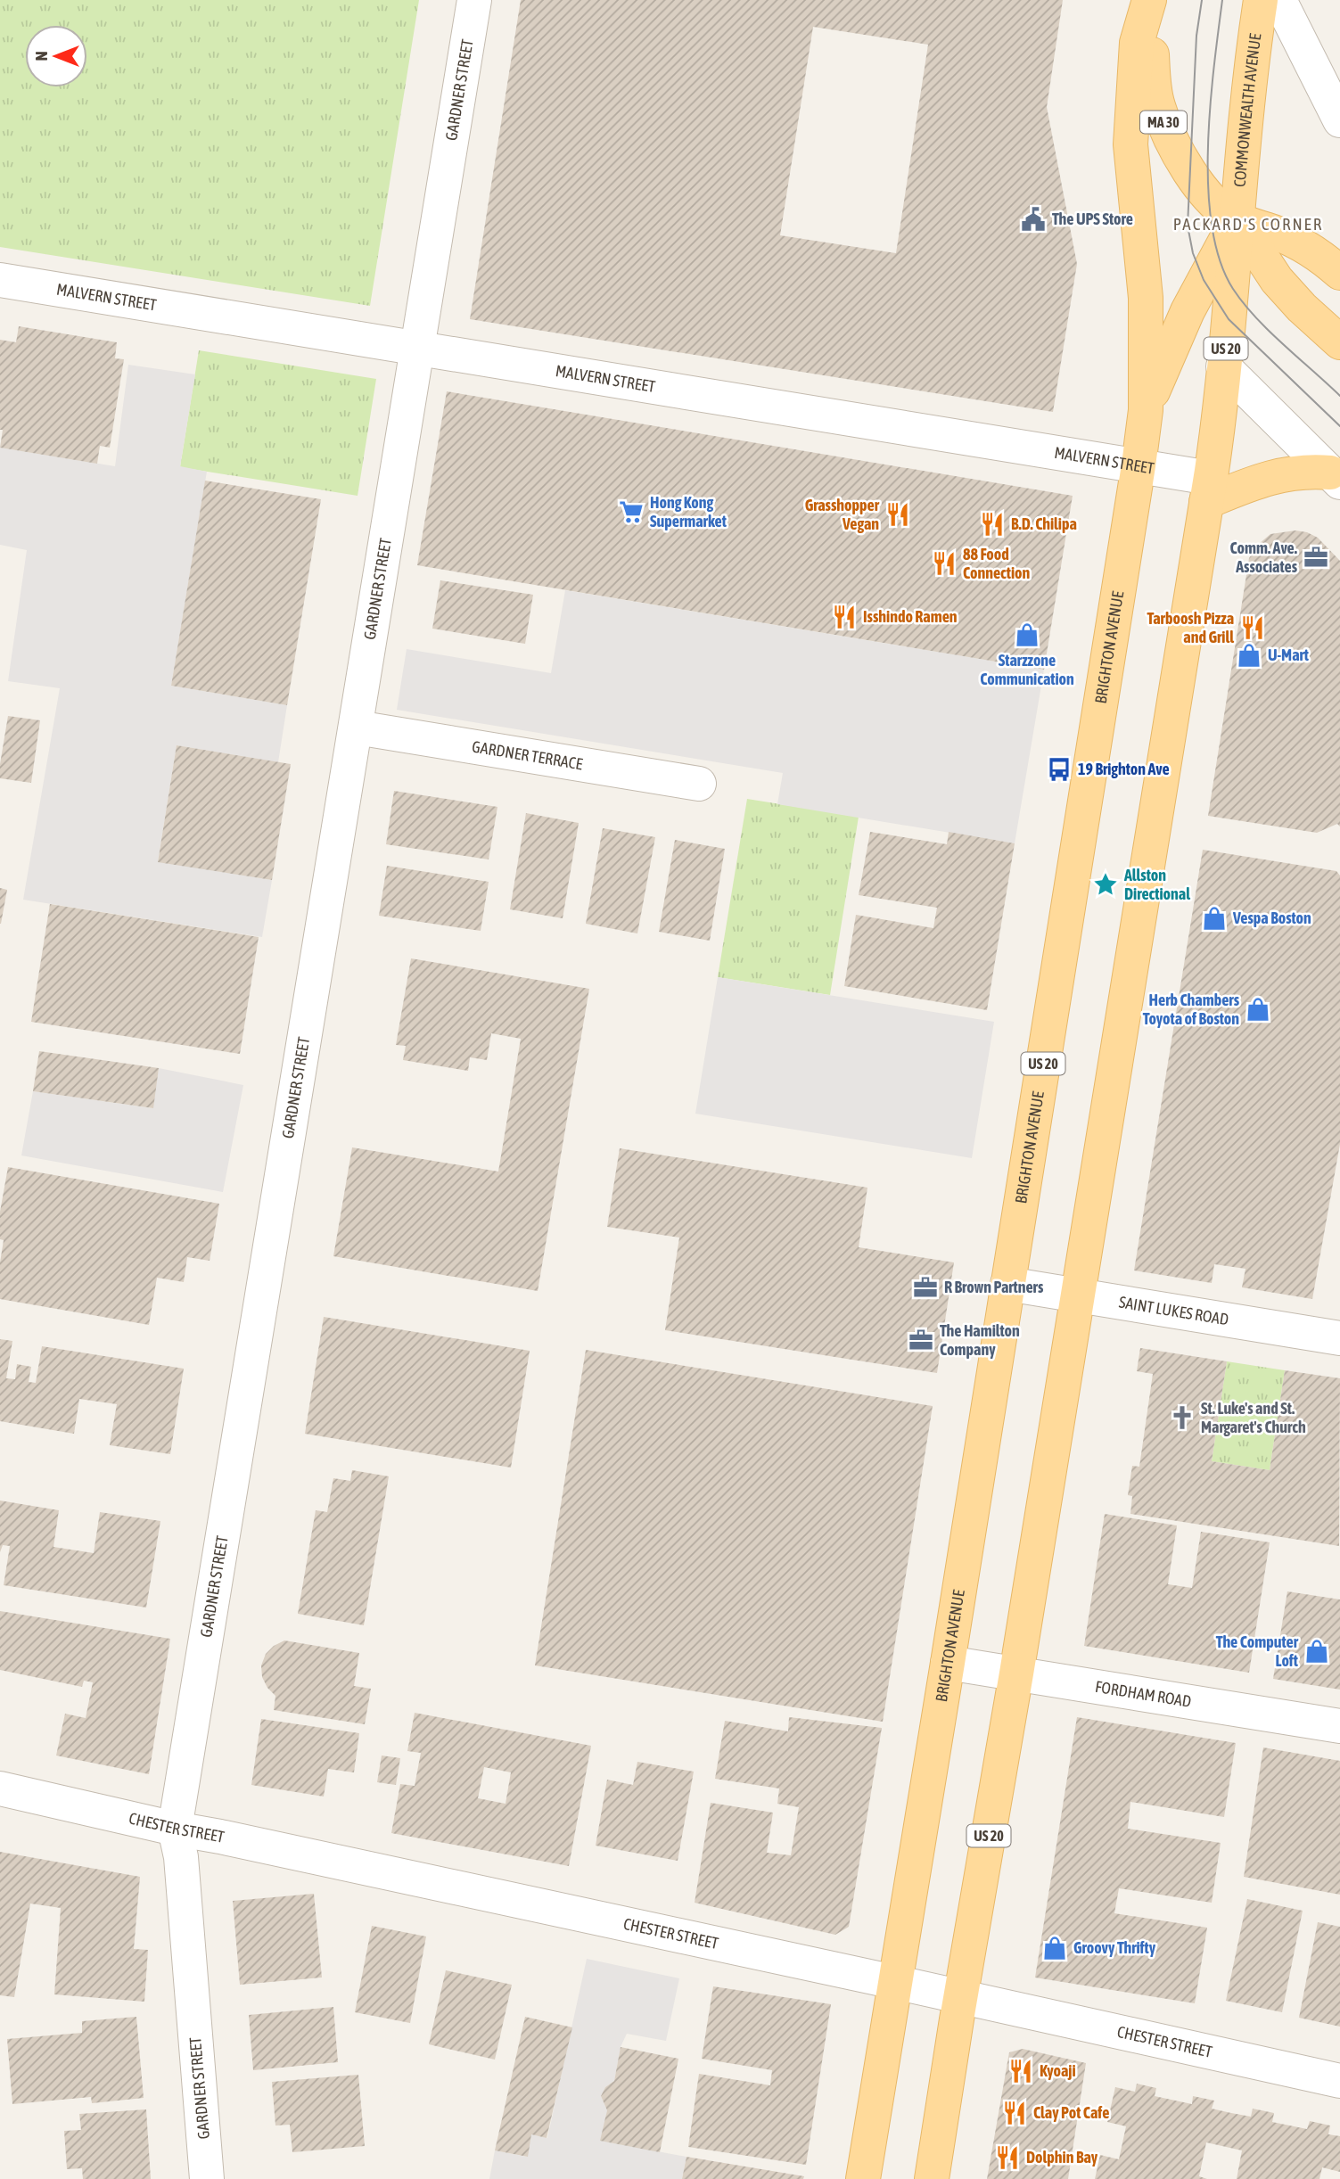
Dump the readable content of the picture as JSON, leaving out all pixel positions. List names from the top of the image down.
{
  "streets": {
    "main road": [
      "COMMONWEALTH AVENUE",
      "MA 30",
      "US 20",
      "BRIGHTON AVENUE"
    ],
    "street": [
      "GARDNER STREET",
      "MALVERN STREET",
      "GARDNER TERRACE",
      "SAINT LUKES ROAD",
      "FORDHAM ROAD",
      "CHESTER STREET"
    ]
  },
  "crossings": [
    ["GARDNER STREET", "MALVERN STREET"],
    ["GARDNER STREET", "GARDNER TERRACE"],
    ["GARDNER STREET", "CHESTER STREET"],
    ["COMMONWEALTH AVENUE", "MA 30"],
    ["COMMONWEALTH AVENUE", "US 20"],
    ["MA 30", "US 20"],
    ["MALVERN STREET", "US 20"],
    ["MALVERN STREET", "BRIGHTON AVENUE"],
    ["US 20", "SAINT LUKES ROAD"],
    ["US 20", "FORDHAM ROAD"],
    ["US 20", "CHESTER STREET"],
    ["BRIGHTON AVENUE", "SAINT LUKES ROAD"],
    ["BRIGHTON AVENUE", "FORDHAM ROAD"],
    ["BRIGHTON AVENUE", "CHESTER STREET"]
  ],
  "districts": ["PACKARD'S CORNER"],
  "places": {
    "public building": ["The UPS Store"],
    "supermarket": ["Hong Kong Supermarket"],
    "restaurant": [
      "Grasshopper Vegan",
      "B.D. Chilipa",
      "88 Food Connection",
      "Isshindo Ramen",
      "Tarboosh Pizza and Grill",
      "Kyoaji",
      "Clay Pot Cafe",
      "Dolphin Bay"
    ],
    "office": ["Comm. Ave. Associates", "R Brown Partners", "The Hamilton Company"],
    "shop": [
      "Starzzone Communication",
      "U-Mart",
      "Vespa Boston",
      "Herb Chambers Toyota of Boston",
      "The Computer Loft",
      "Groovy Thrifty"
    ],
    "bus stop": ["19 Brighton Ave"],
    "place": ["Allston Directional"],
    "church": ["St. Luke's and St. Margaret's Church"]
  },
  "north": "left"
}
